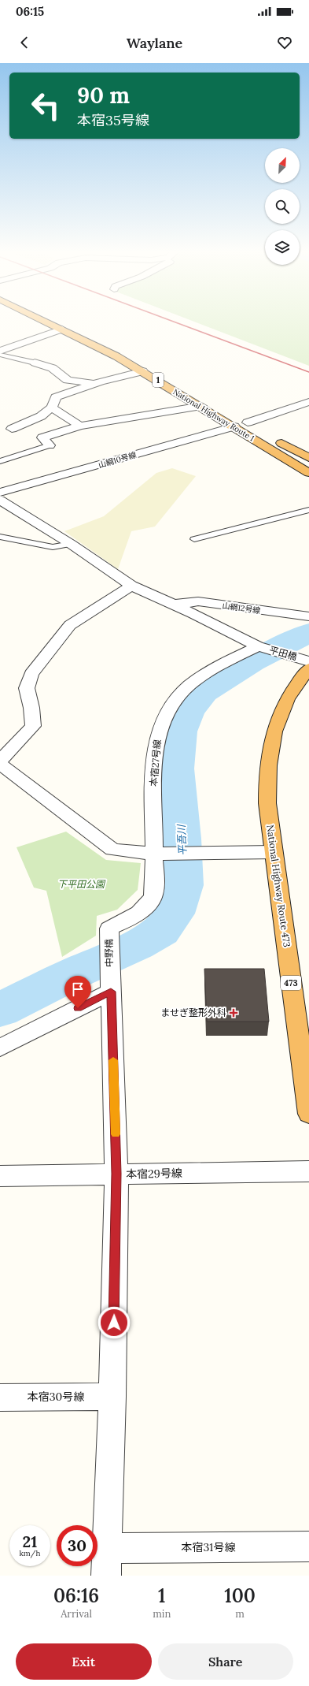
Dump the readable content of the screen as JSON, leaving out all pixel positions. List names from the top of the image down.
{
  "streets": {
    "highway": [
      "1",
      "National Highway Route 1",
      "National Highway Route 473",
      "473"
    ],
    "street": [
      "山綱10号線",
      "山綱12号線",
      "平田橋",
      "本宿27号線",
      "中野橋",
      "本宿29号線",
      "本宿30号線",
      "本宿31号線"
    ]
  },
  "crossings": [
    ["National Highway Route 1", "山綱10号線"],
    ["山綱12号線", "平田橋"],
    ["平田橋", "本宿27号線"],
    ["本宿27号線", "中野橋"]
  ],
  "water": ["平吾川"],
  "parks": ["下平田公園"],
  "places": {
    "health": ["ませぎ整形外科"]
  },
  "north": "top right",
  "page": {
    "status": "06:15",
    "header": "Waylane",
    "turn": ["90 m", "本宿35号線"],
    "speed": "21 km/h",
    "limit": "30",
    "eta": [
      "06:16",
      "Arrival",
      "1",
      "min",
      "100",
      "m"
    ],
    "buttons": ["Exit", "Share"]
  }
}
